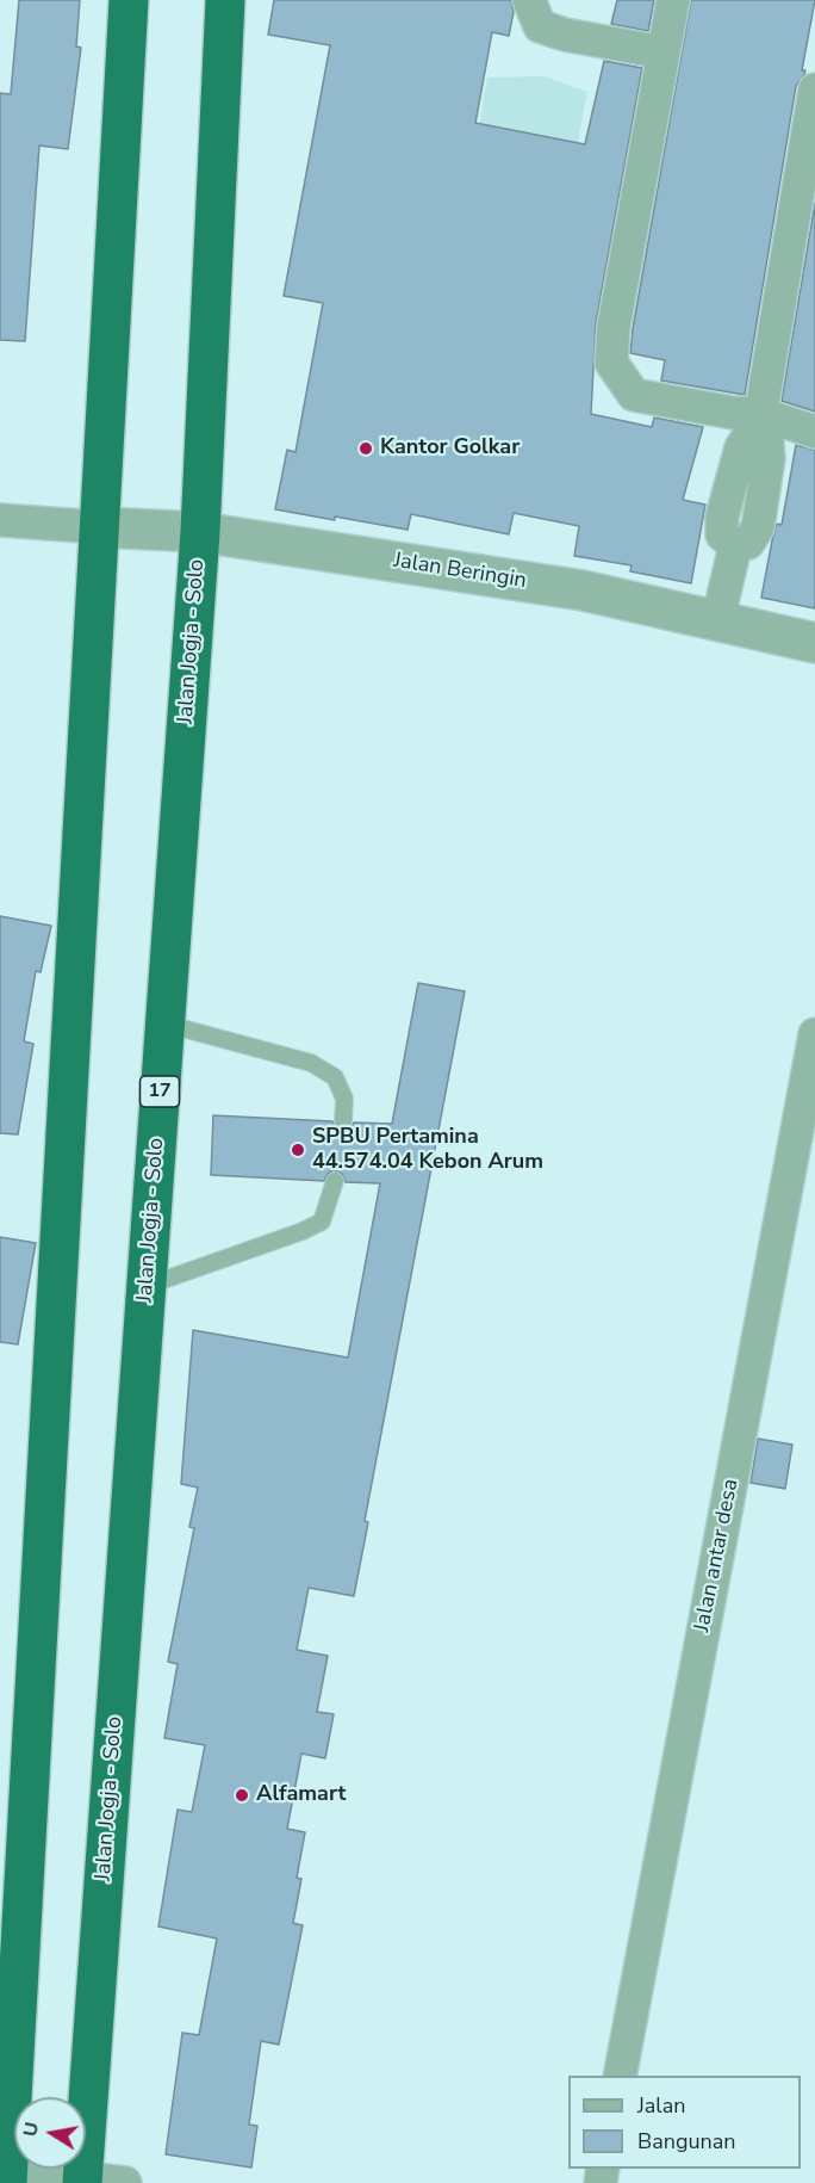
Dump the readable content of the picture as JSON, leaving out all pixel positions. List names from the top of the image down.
{
  "streets": {
    "highway": ["Jalan Jogja - Solo", "17"],
    "street": ["Jalan Beringin", "Jalan antar desa"]
  },
  "crossings": [
    ["Jalan Beringin", "Jalan Jogja - Solo"]
  ],
  "places": ["Kantor Golkar", "SPBU Pertamina 44.574.04 Kebon Arum", "Alfamart"],
  "legend": ["Jalan", "Bangunan"],
  "north": "left"
}
